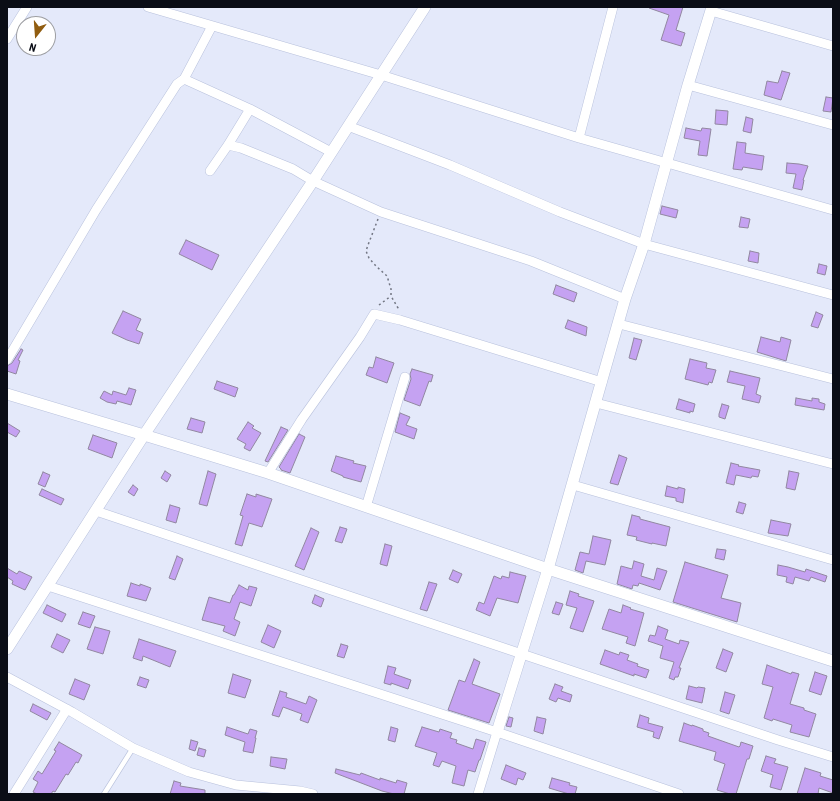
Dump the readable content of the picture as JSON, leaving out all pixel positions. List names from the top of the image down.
{
  "north": "bottom"
}
